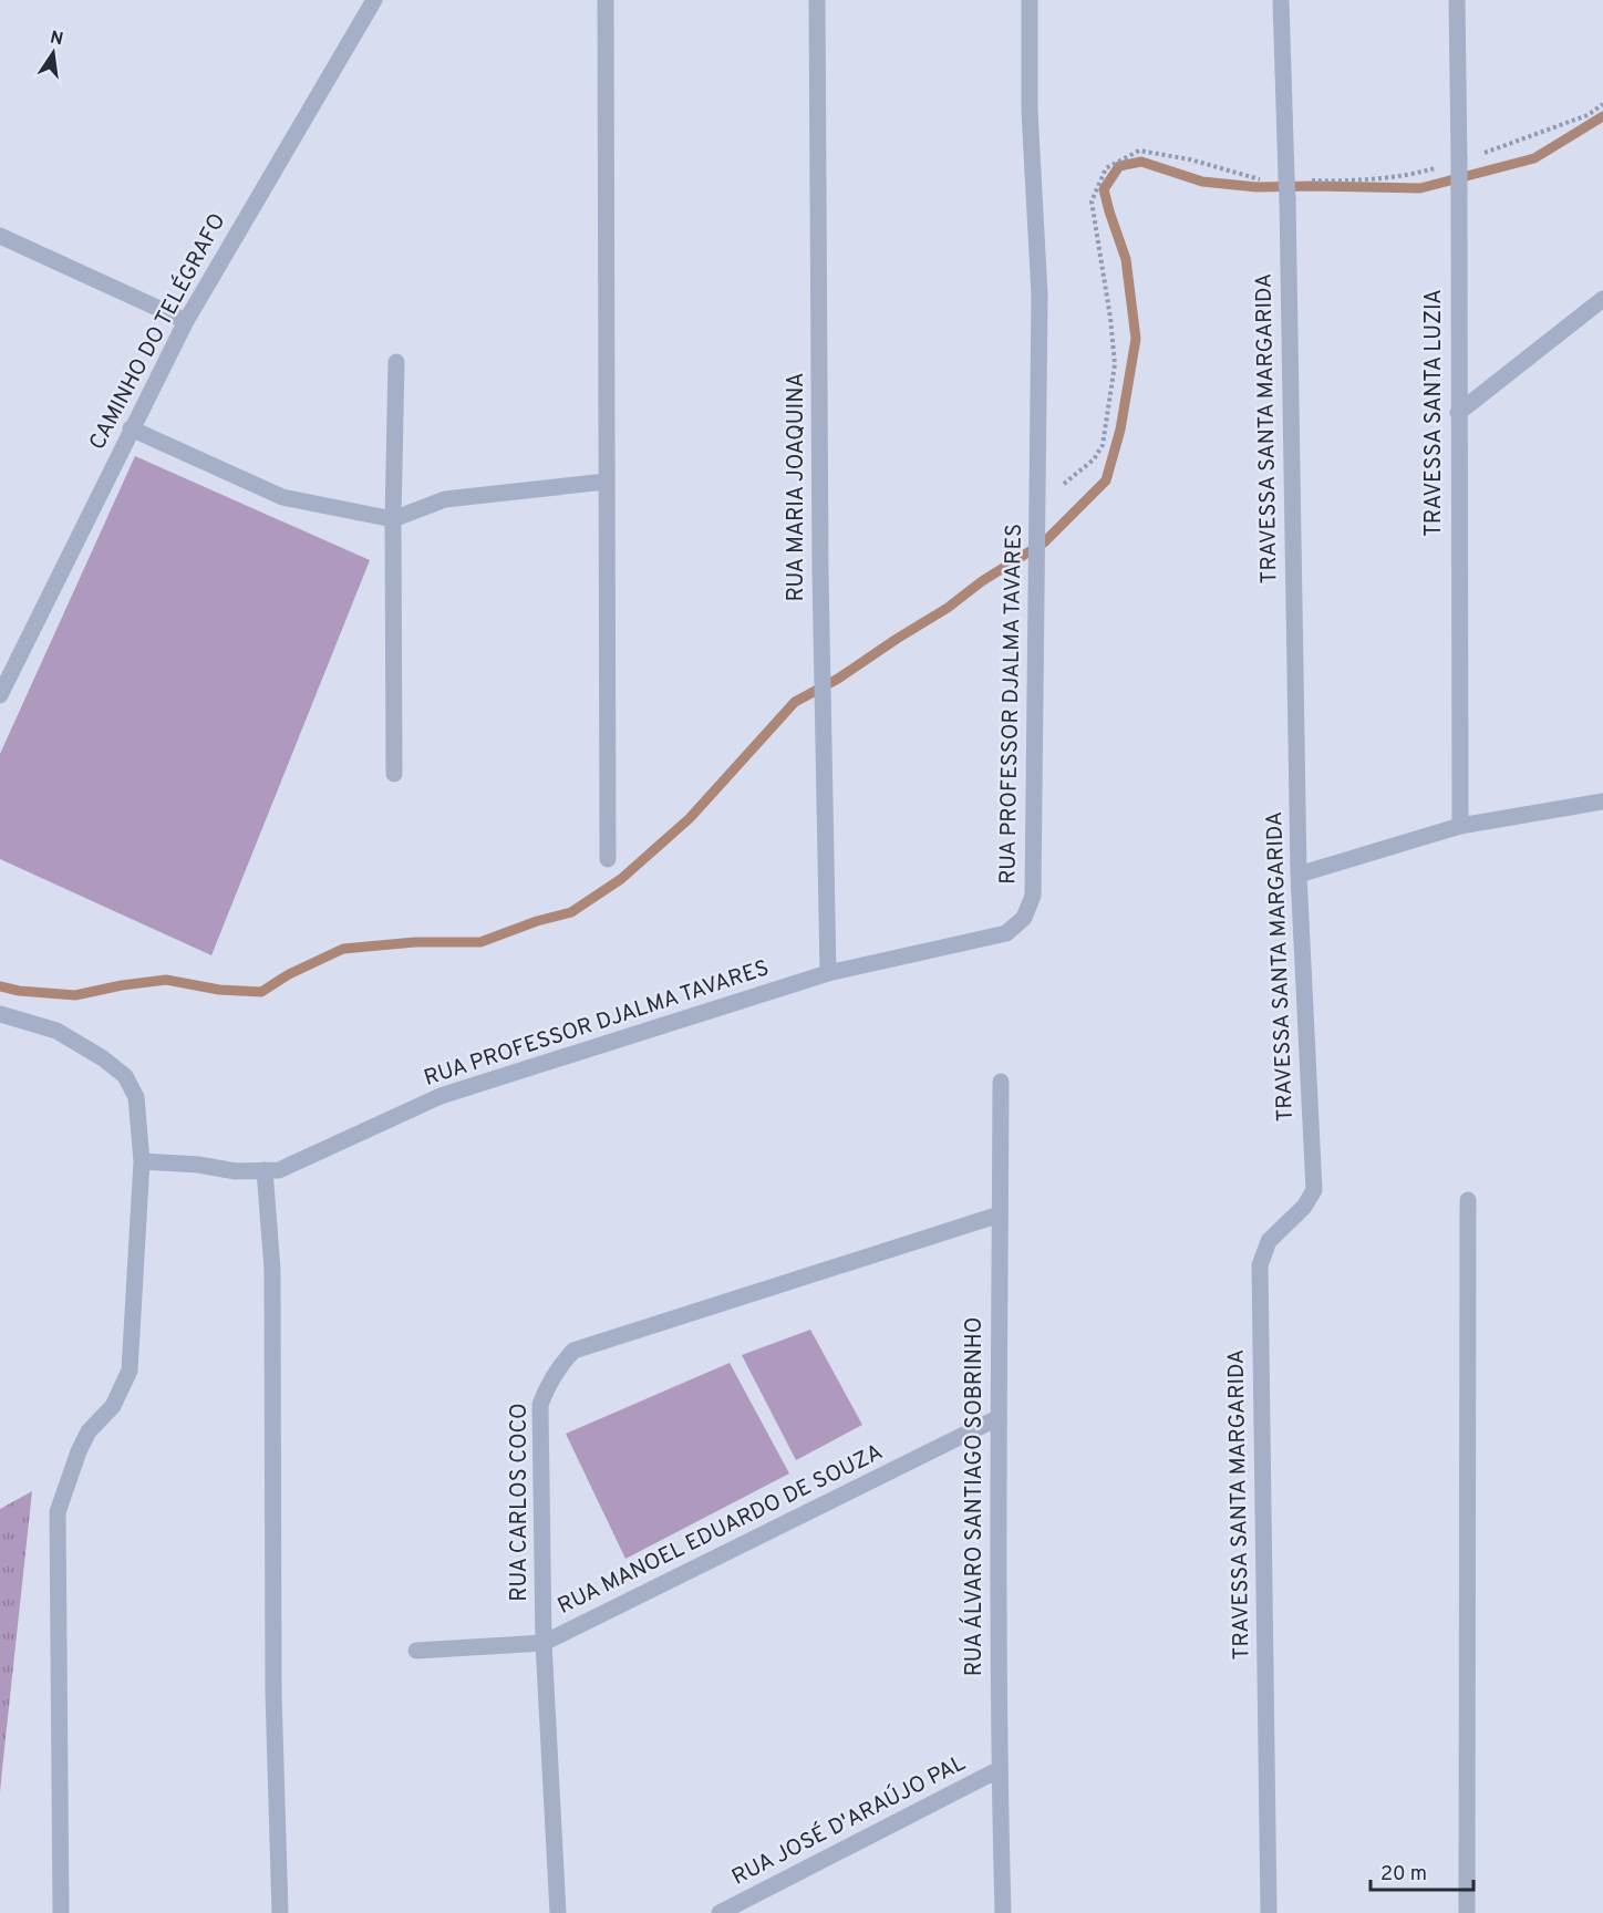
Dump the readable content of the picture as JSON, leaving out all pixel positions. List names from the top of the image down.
{
  "streets": {
    "street": [
      "CAMINHO DO TELÉGRAFO",
      "TRAVESSA SANTA LUZIA",
      "TRAVESSA SANTA MARGARIDA",
      "RUA MARIA JOAQUINA",
      "RUA PROFESSOR DJALMA TAVARES",
      "RUA ÁLVARO SANTIAGO SOBRINHO",
      "RUA CARLOS COCO",
      "RUA MANOEL EDUARDO DE SOUZA",
      "RUA JOSÉ D'ARAÚJO PAL"
    ]
  },
  "crossings": [
    ["RUA MARIA JOAQUINA", "RUA PROFESSOR DJALMA TAVARES"],
    ["RUA ÁLVARO SANTIAGO SOBRINHO", "RUA CARLOS COCO"],
    ["RUA ÁLVARO SANTIAGO SOBRINHO", "RUA MANOEL EDUARDO DE SOUZA"],
    ["RUA ÁLVARO SANTIAGO SOBRINHO", "RUA JOSÉ D'ARAÚJO PAL"],
    ["RUA CARLOS COCO", "RUA MANOEL EDUARDO DE SOUZA"]
  ],
  "scale_bar": "20 m",
  "north": "top"
}
